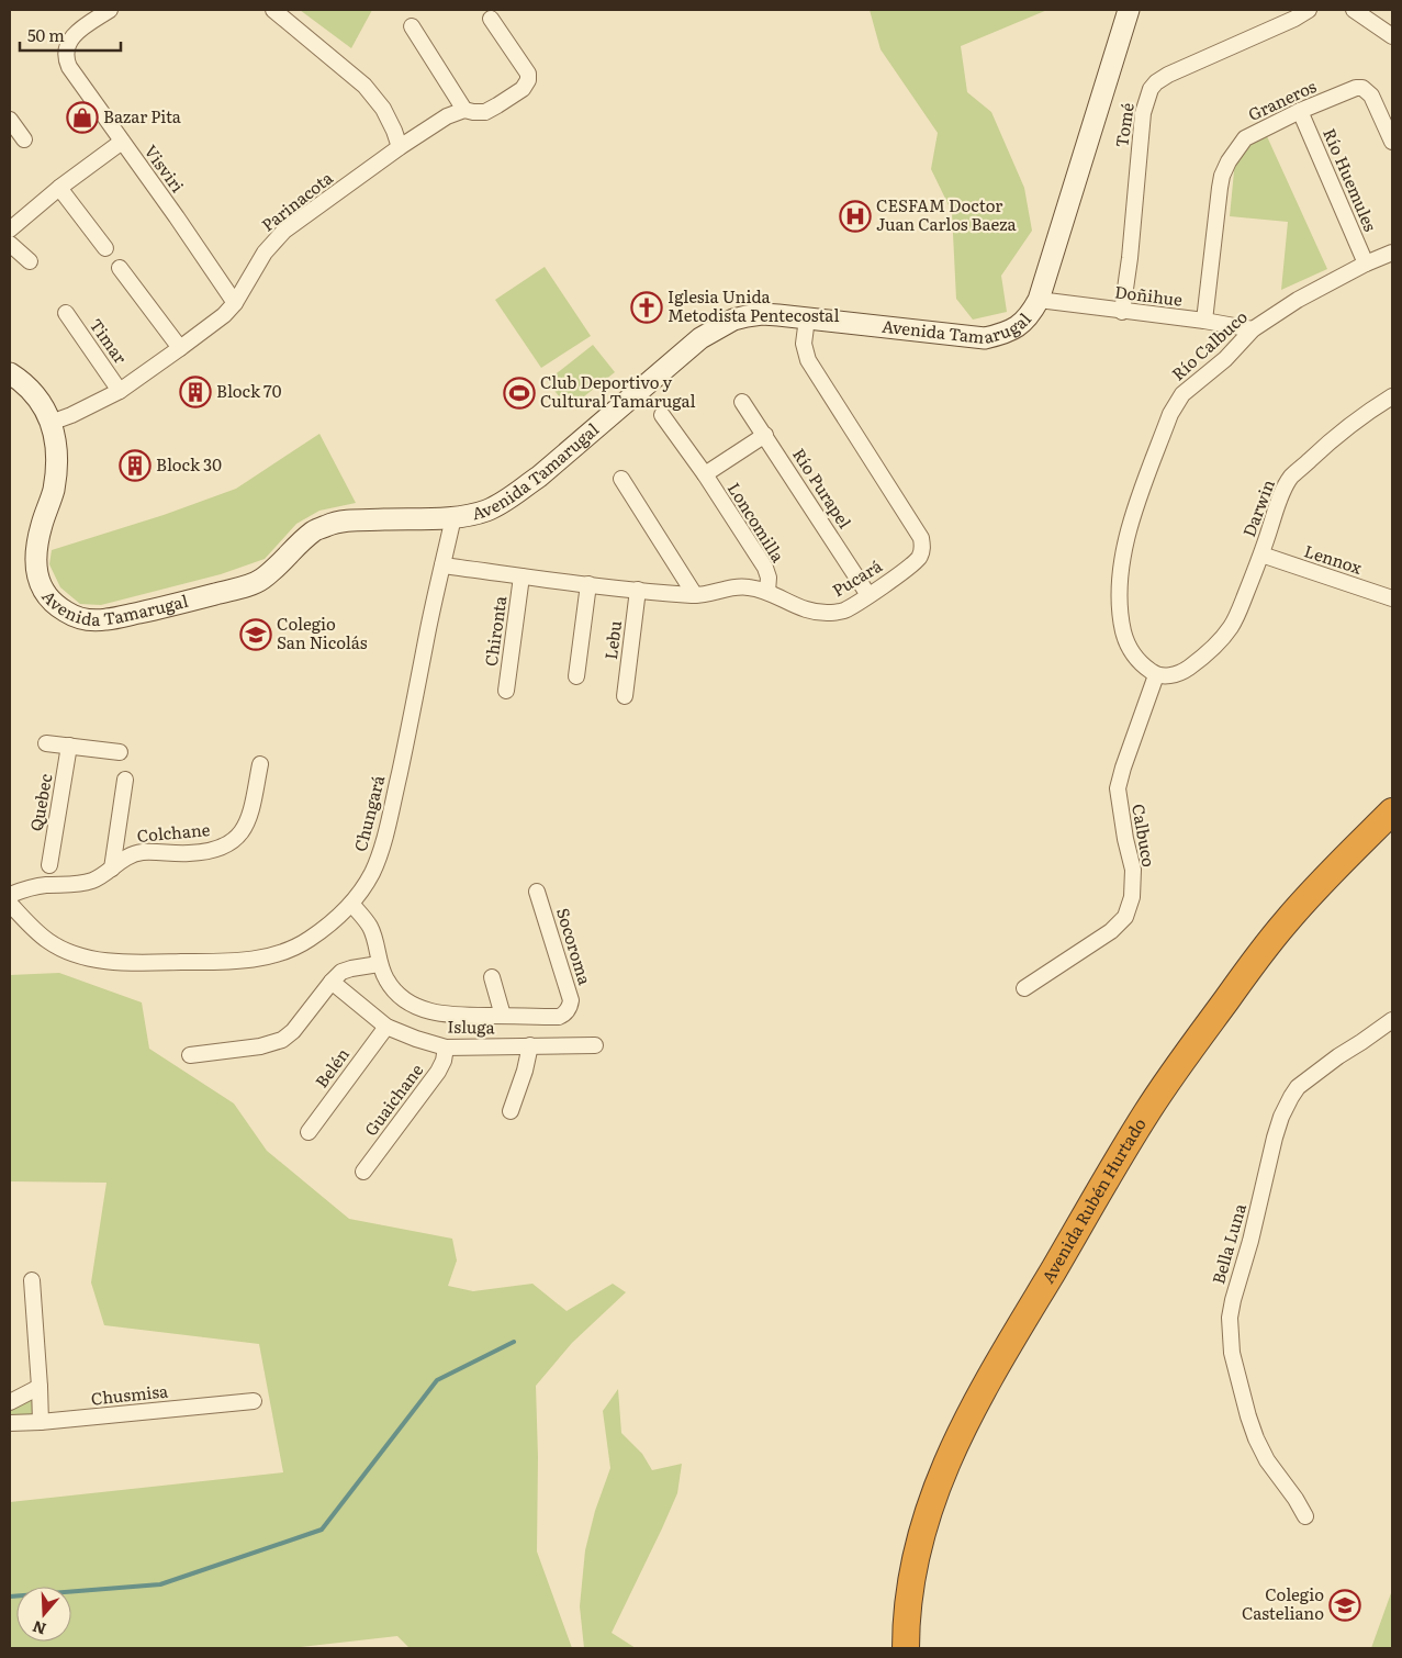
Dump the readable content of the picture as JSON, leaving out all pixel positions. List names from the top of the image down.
{
  "streets": {
    "highway": ["Avenida Rubén Hurtado"],
    "street": [
      "Graneros",
      "Tomé",
      "Visviri",
      "Río Huemules",
      "Parinacota",
      "Doñihue",
      "Avenida Tamarugal",
      "Timar",
      "Río Calbuco",
      "Río Purapel",
      "Darwin",
      "Loncomilla",
      "Lennox",
      "Pucará",
      "Chironta",
      "Lebu",
      "Quebec",
      "Chungará",
      "Colchane",
      "Calbuco",
      "Socoroma",
      "Isluga",
      "Belén",
      "Guaichane",
      "Bella Luna",
      "Chusmisa"
    ]
  },
  "crossings": [
    ["Graneros", "Río Huemules"],
    ["Graneros", "Doñihue"],
    ["Tomé", "Doñihue"],
    ["Visviri", "Parinacota"],
    ["Río Huemules", "Río Calbuco"],
    ["Parinacota", "Avenida Tamarugal"],
    ["Parinacota", "Timar"],
    ["Doñihue", "Avenida Tamarugal"],
    ["Doñihue", "Río Calbuco"],
    ["Avenida Tamarugal", "Pucará"],
    ["Avenida Tamarugal", "Chungará"],
    ["Río Calbuco", "Darwin"],
    ["Río Calbuco", "Calbuco"],
    ["Río Purapel", "Loncomilla"],
    ["Río Purapel", "Pucará"],
    ["Darwin", "Lennox"],
    ["Darwin", "Calbuco"],
    ["Loncomilla", "Pucará"],
    ["Pucará", "Chironta"],
    ["Pucará", "Lebu"],
    ["Pucará", "Chungará"],
    ["Chungará", "Isluga"],
    ["Socoroma", "Isluga"],
    ["Isluga", "Belén"],
    ["Isluga", "Guaichane"]
  ],
  "places": {
    "shop": ["Bazar Pita"],
    "hospital": ["CESFAM Doctor Juan Carlos Baeza"],
    "church": ["Iglesia Unida Metodista Pentecostal"],
    "building": ["Block 70", "Block 30"],
    "sports": ["Club Deportivo y Cultural Tamarugal"],
    "school or university": ["Colegio San Nicolás", "Colegio Casteliano"]
  },
  "scale_bar": "50 m",
  "north": "bottom"
}
